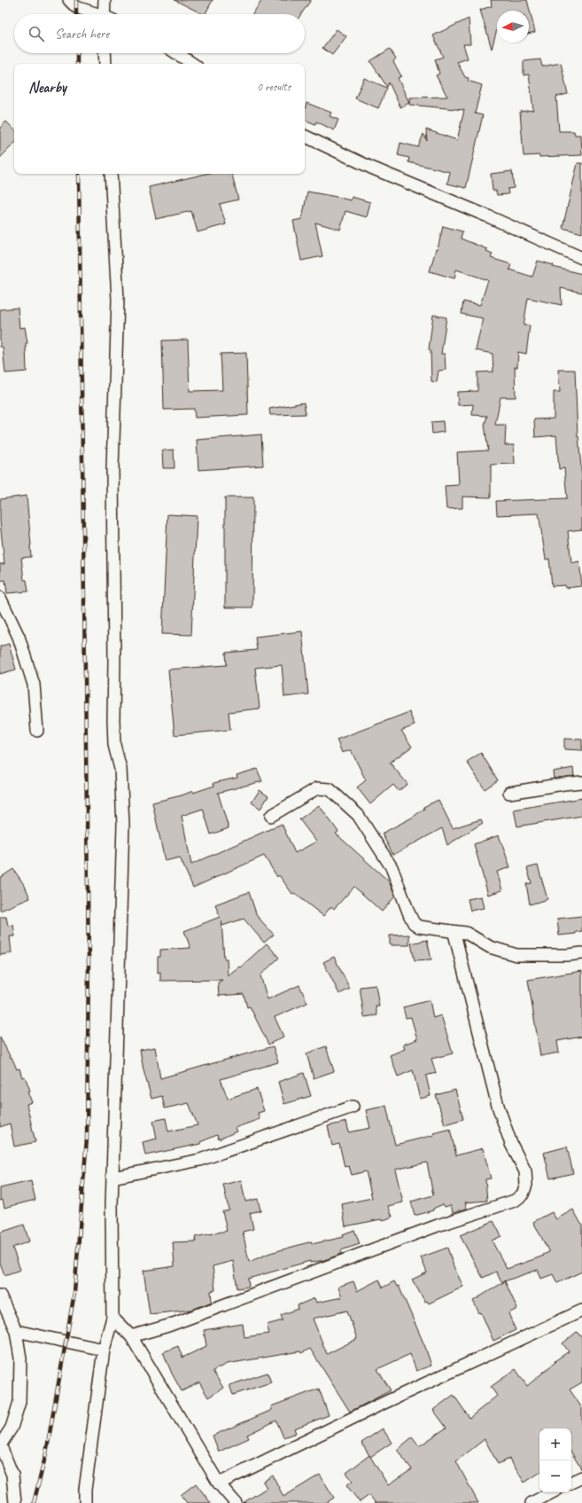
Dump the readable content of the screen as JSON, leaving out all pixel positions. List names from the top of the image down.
{
  "north": "left",
  "page": {
    "search": "Search here",
    "heading": ["Nearby", "0 results"],
    "map_buttons": ["+", "−"]
  }
}
